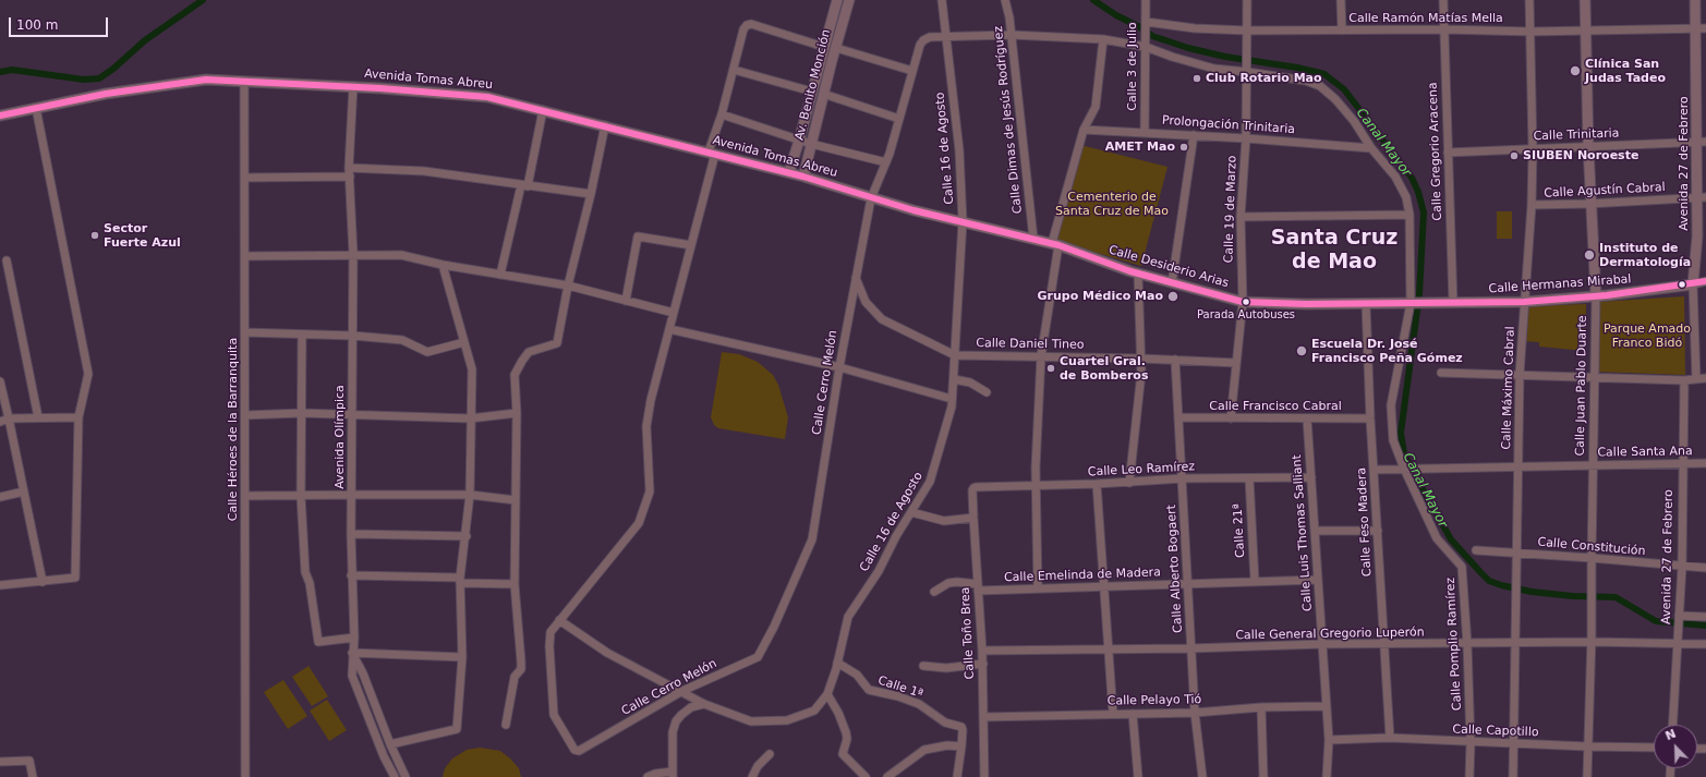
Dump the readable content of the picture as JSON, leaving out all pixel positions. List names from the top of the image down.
{
  "streets": {
    "main road": [
      "Avenida Tomas Abreu",
      "Av. Benito Monción",
      "Avenida 27 de Febrero",
      "Calle Desiderio Arias",
      "Calle Hermanas Mirabal",
      "Calle Juan Pablo Duarte"
    ],
    "street": [
      "Calle Ramón Matías Mella",
      "Calle 3 de Julio",
      "Calle Dimas de Jesús Rodríguez",
      "Prolongación Trinitaria",
      "Calle Trinitaria",
      "Calle 16 de Agosto",
      "Calle Gregorio Aracena",
      "Calle Agustín Cabral",
      "Calle 19 de Marzo",
      "Calle Daniel Tineo",
      "Calle Cerro Melón",
      "Calle Máximo Cabral",
      "Calle Francisco Cabral",
      "Calle Héroes de la Barranquita",
      "Avenida Olímpica",
      "Calle Santa Ana",
      "Calle Leo Ramírez",
      "Calle Feso Madera",
      "Calle 21ª",
      "Calle Luis Thomas Salliant",
      "Calle Constitución",
      "Calle Alberto Bogaert",
      "Calle Emelinda de Madera",
      "Calle Toño Brea",
      "Calle General Gregorio Luperón",
      "Calle Pomplio Ramírez",
      "Calle 1ª",
      "Calle Pelayo Tió",
      "Calle Capotillo"
    ]
  },
  "crossings": [
    ["Calle Ramón Matías Mella", "Calle 3 de Julio"],
    ["Calle Ramón Matías Mella", "Calle Gregorio Aracena"],
    ["Calle Ramón Matías Mella", "Avenida 27 de Febrero"],
    ["Calle Ramón Matías Mella", "Calle 19 de Marzo"],
    ["Calle Ramón Matías Mella", "Calle Juan Pablo Duarte"],
    ["Calle Ramón Matías Mella", "Calle Máximo Cabral"],
    ["Calle 3 de Julio", "Prolongación Trinitaria"],
    ["Calle 3 de Julio", "Calle Pomplio Ramírez"],
    ["Avenida Tomas Abreu", "Av. Benito Monción"],
    ["Avenida Tomas Abreu", "Calle Desiderio Arias"],
    ["Avenida Tomas Abreu", "Calle Cerro Melón"],
    ["Avenida Tomas Abreu", "Calle Héroes de la Barranquita"],
    ["Avenida Tomas Abreu", "Avenida Olímpica"],
    ["Av. Benito Monción", "Calle Cerro Melón"],
    ["Calle Dimas de Jesús Rodríguez", "Calle Desiderio Arias"],
    ["Calle Dimas de Jesús Rodríguez", "Calle Pomplio Ramírez"],
    ["Prolongación Trinitaria", "Calle 19 de Marzo"],
    ["Prolongación Trinitaria", "Calle Pomplio Ramírez"],
    ["Calle Trinitaria", "Calle Gregorio Aracena"],
    ["Calle Trinitaria", "Avenida 27 de Febrero"],
    ["Calle Trinitaria", "Calle Juan Pablo Duarte"],
    ["Calle Trinitaria", "Calle Máximo Cabral"],
    ["Calle 16 de Agosto", "Calle Desiderio Arias"],
    ["Calle 16 de Agosto", "Calle Daniel Tineo"],
    ["Calle 16 de Agosto", "Calle Cerro Melón"],
    ["Calle 16 de Agosto", "Calle Pomplio Ramírez"],
    ["Calle 16 de Agosto", "Calle 1ª"],
    ["Calle Gregorio Aracena", "Calle Hermanas Mirabal"],
    ["Avenida 27 de Febrero", "Calle Agustín Cabral"],
    ["Avenida 27 de Febrero", "Calle Hermanas Mirabal"],
    ["Avenida 27 de Febrero", "Calle Santa Ana"],
    ["Avenida 27 de Febrero", "Calle Constitución"],
    ["Avenida 27 de Febrero", "Calle General Gregorio Luperón"],
    ["Calle Agustín Cabral", "Calle Juan Pablo Duarte"],
    ["Calle Agustín Cabral", "Calle Máximo Cabral"],
    ["Calle 19 de Marzo", "Calle Desiderio Arias"],
    ["Calle 19 de Marzo", "Calle Daniel Tineo"],
    ["Calle 19 de Marzo", "Calle Francisco Cabral"],
    ["Calle 19 de Marzo", "Calle Pomplio Ramírez"],
    ["Calle Desiderio Arias", "Calle Hermanas Mirabal"],
    ["Calle Desiderio Arias", "Calle Cerro Melón"],
    ["Calle Desiderio Arias", "Calle Feso Madera"],
    ["Calle Desiderio Arias", "Calle Pomplio Ramírez"],
    ["Calle Hermanas Mirabal", "Calle Juan Pablo Duarte"],
    ["Calle Hermanas Mirabal", "Calle Máximo Cabral"],
    ["Calle Hermanas Mirabal", "Calle Pomplio Ramírez"],
    ["Calle Daniel Tineo", "Calle Cerro Melón"],
    ["Calle Daniel Tineo", "Calle Alberto Bogaert"],
    ["Calle Cerro Melón", "Calle Pomplio Ramírez"],
    ["Calle Juan Pablo Duarte", "Calle Santa Ana"],
    ["Calle Juan Pablo Duarte", "Calle Constitución"],
    ["Calle Juan Pablo Duarte", "Calle General Gregorio Luperón"],
    ["Calle Máximo Cabral", "Calle Santa Ana"],
    ["Calle Máximo Cabral", "Calle Constitución"],
    ["Calle Máximo Cabral", "Calle General Gregorio Luperón"],
    ["Calle Máximo Cabral", "Calle Capotillo"],
    ["Calle Francisco Cabral", "Calle Feso Madera"],
    ["Calle Francisco Cabral", "Calle Luis Thomas Salliant"],
    ["Calle Francisco Cabral", "Calle Alberto Bogaert"],
    ["Calle Santa Ana", "Calle Feso Madera"],
    ["Calle Santa Ana", "Calle Pomplio Ramírez"],
    ["Calle Leo Ramírez", "Calle 21ª"],
    ["Calle Leo Ramírez", "Calle Luis Thomas Salliant"],
    ["Calle Leo Ramírez", "Calle Alberto Bogaert"],
    ["Calle Leo Ramírez", "Calle Toño Brea"],
    ["Calle Feso Madera", "Calle General Gregorio Luperón"],
    ["Calle Feso Madera", "Calle Capotillo"],
    ["Calle 21ª", "Calle Emelinda de Madera"],
    ["Calle Luis Thomas Salliant", "Calle Emelinda de Madera"],
    ["Calle Luis Thomas Salliant", "Calle General Gregorio Luperón"],
    ["Calle Luis Thomas Salliant", "Calle Pelayo Tió"],
    ["Calle Luis Thomas Salliant", "Calle Capotillo"],
    ["Calle Alberto Bogaert", "Calle Emelinda de Madera"],
    ["Calle Alberto Bogaert", "Calle General Gregorio Luperón"],
    ["Calle Alberto Bogaert", "Calle Pelayo Tió"],
    ["Calle Emelinda de Madera", "Calle Toño Brea"],
    ["Calle Toño Brea", "Calle General Gregorio Luperón"],
    ["Calle Toño Brea", "Calle Pelayo Tió"],
    ["Calle General Gregorio Luperón", "Calle Pomplio Ramírez"],
    ["Calle Pomplio Ramírez", "Calle Capotillo"]
  ],
  "districts": ["Santa Cruz de Mao"],
  "water": ["Canal Mayor"],
  "parks": ["Cementerio de Santa Cruz de Mao", "Parque Amado Franco Bidó"],
  "places": [
    "Clínica San Judas Tadeo",
    "Club Rotario Mao",
    "AMET Mao",
    "SIUBEN Noroeste",
    "Sector Fuerte Azul",
    "Instituto de Dermatología",
    "Grupo Médico Mao",
    "Parada Autobuses",
    "Escuela Dr. José Francisco Peña Gómez",
    "Cuartel Gral. de Bomberos"
  ],
  "scale_bar": "100 m",
  "north": "top left"
}
